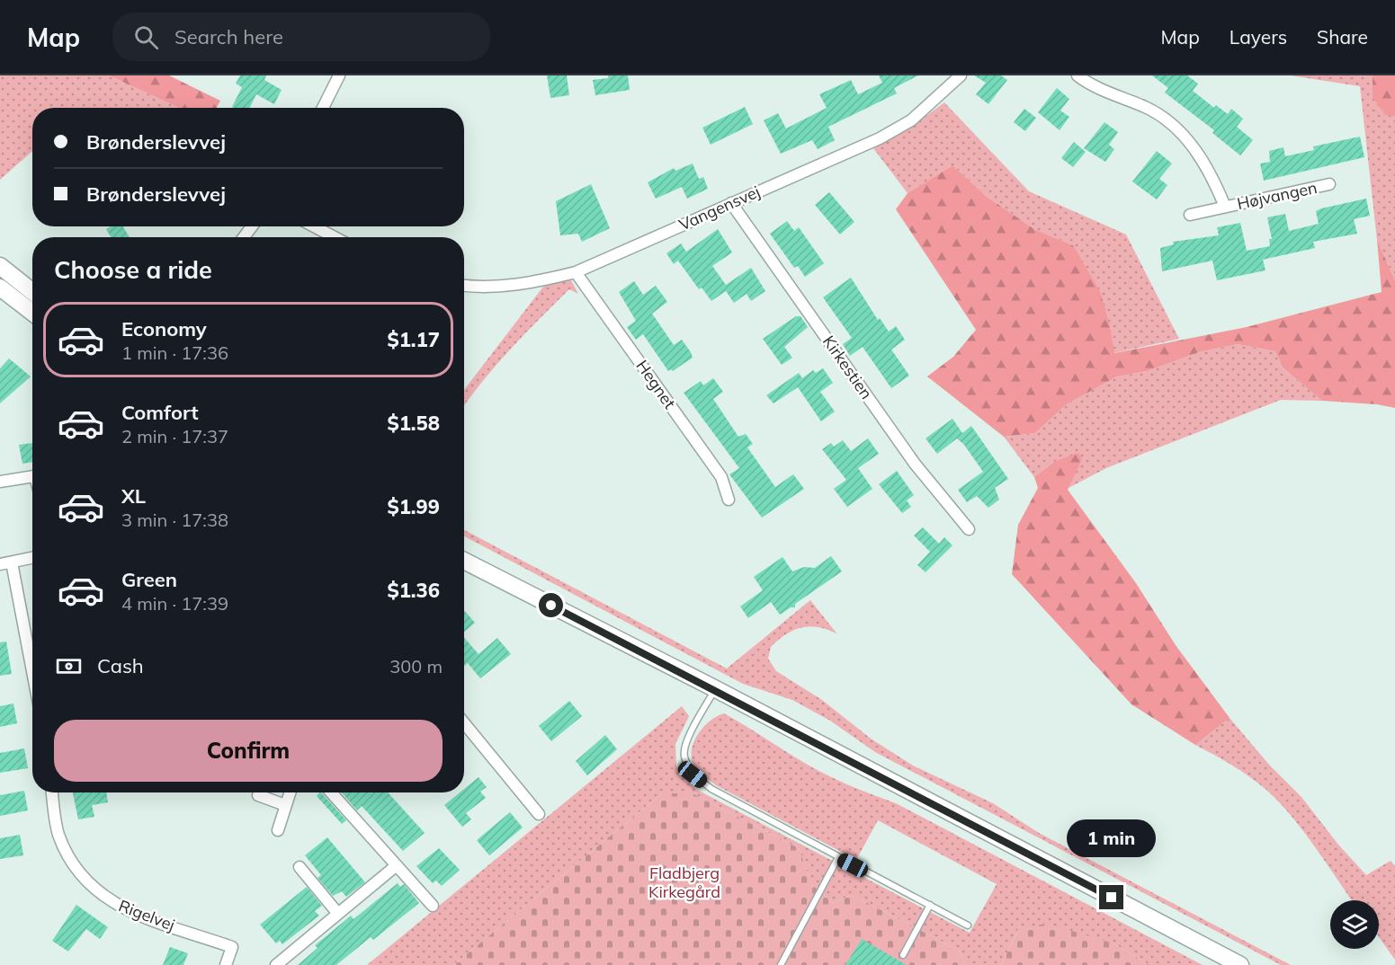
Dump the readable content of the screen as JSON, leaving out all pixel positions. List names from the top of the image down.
{
  "streets": {
    "street": [
      "Højvangen",
      "Vangensvej",
      "Kirkestien",
      "Hegnet",
      "Rigelvej"
    ]
  },
  "crossings": [
    ["Vangensvej", "Kirkestien"],
    ["Vangensvej", "Hegnet"]
  ],
  "parks": ["Fladbjerg Kirkegård"],
  "page": {
    "header": "Map",
    "search": "Search here",
    "nav": ["Map", "Layers", "Share"],
    "banner": ["Brønderslevvej", "Brønderslevvej"],
    "heading": "Choose a ride",
    "list": [
      {
        "name": "Economy",
        "note": "1 min · 17:36",
        "value": "$1.17"
      },
      {
        "name": "Comfort",
        "note": "2 min · 17:37",
        "value": "$1.58"
      },
      {
        "name": "XL",
        "note": "3 min · 17:38",
        "value": "$1.99"
      },
      {
        "name": "Green",
        "note": "4 min · 17:39",
        "value": "$1.36"
      }
    ],
    "pay": ["Cash", "300 m"],
    "buttons": "Confirm",
    "bubble": "1 min"
  }
}
